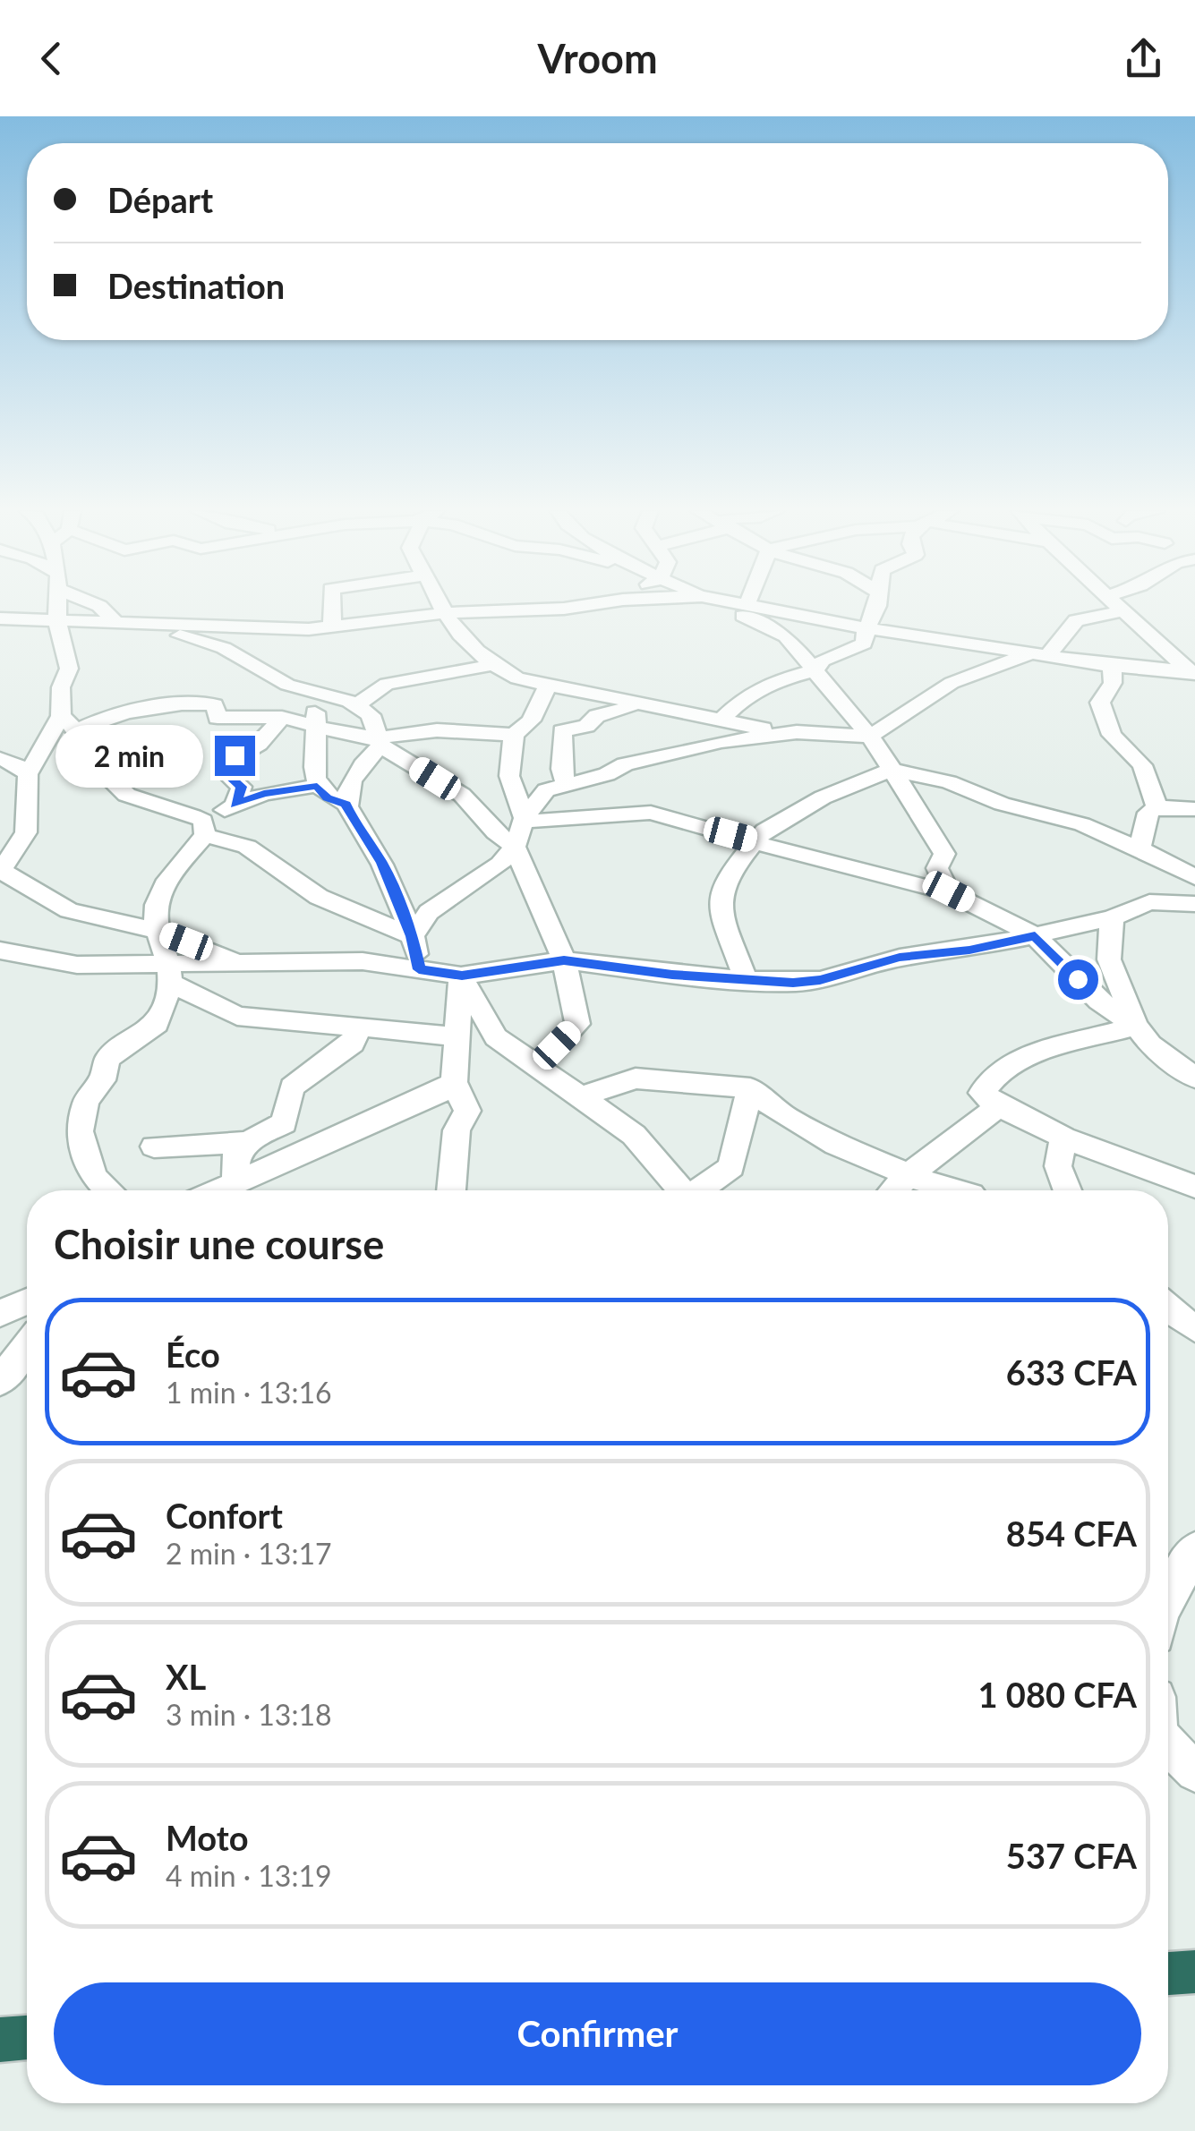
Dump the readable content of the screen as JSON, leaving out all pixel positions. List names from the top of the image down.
{
  "page": {
    "header": "Vroom",
    "banner": ["Départ", "Destination"],
    "bubble": "2 min",
    "heading": "Choisir une course",
    "list": [
      {
        "name": "Éco",
        "note": "1 min · 13:16",
        "value": "633 CFA"
      },
      {
        "name": "Confort",
        "note": "2 min · 13:17",
        "value": "854 CFA"
      },
      {
        "name": "XL",
        "note": "3 min · 13:18",
        "value": "1 080 CFA"
      },
      {
        "name": "Moto",
        "note": "4 min · 13:19",
        "value": "537 CFA"
      }
    ],
    "buttons": "Confirmer"
  }
}
